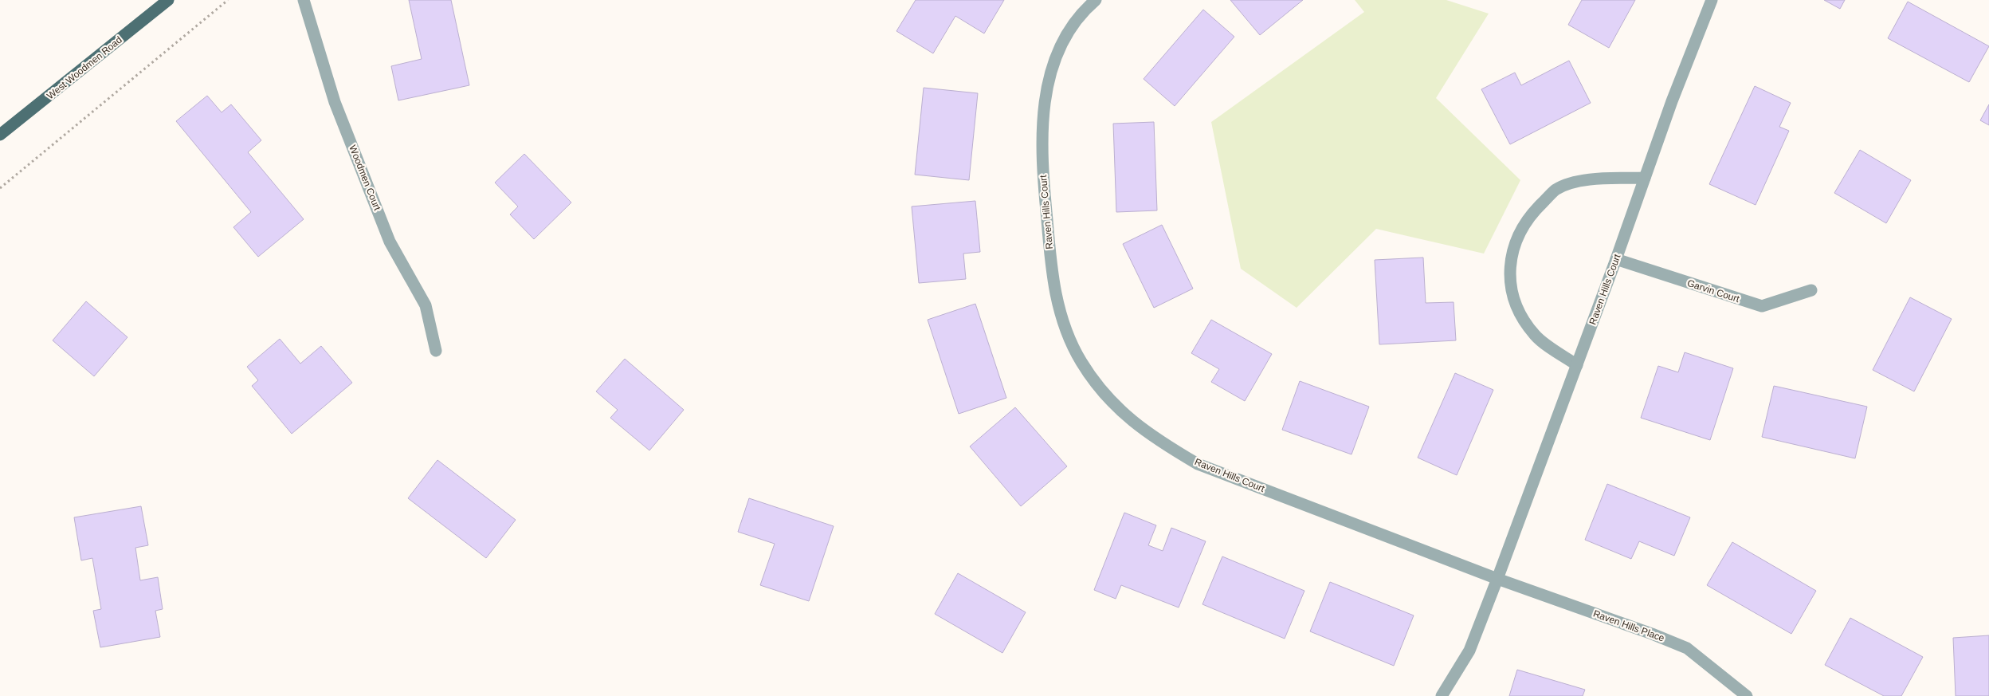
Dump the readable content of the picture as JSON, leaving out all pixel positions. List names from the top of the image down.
{
  "streets": {
    "main road": ["West Woodmen Road"],
    "street": [
      "Woodmen Court",
      "Raven Hills Court",
      "Garvin Court",
      "Raven Hills Place"
    ]
  },
  "crossings": [
    ["Raven Hills Court", "Garvin Court"],
    ["Raven Hills Court", "Raven Hills Place"]
  ]
}
